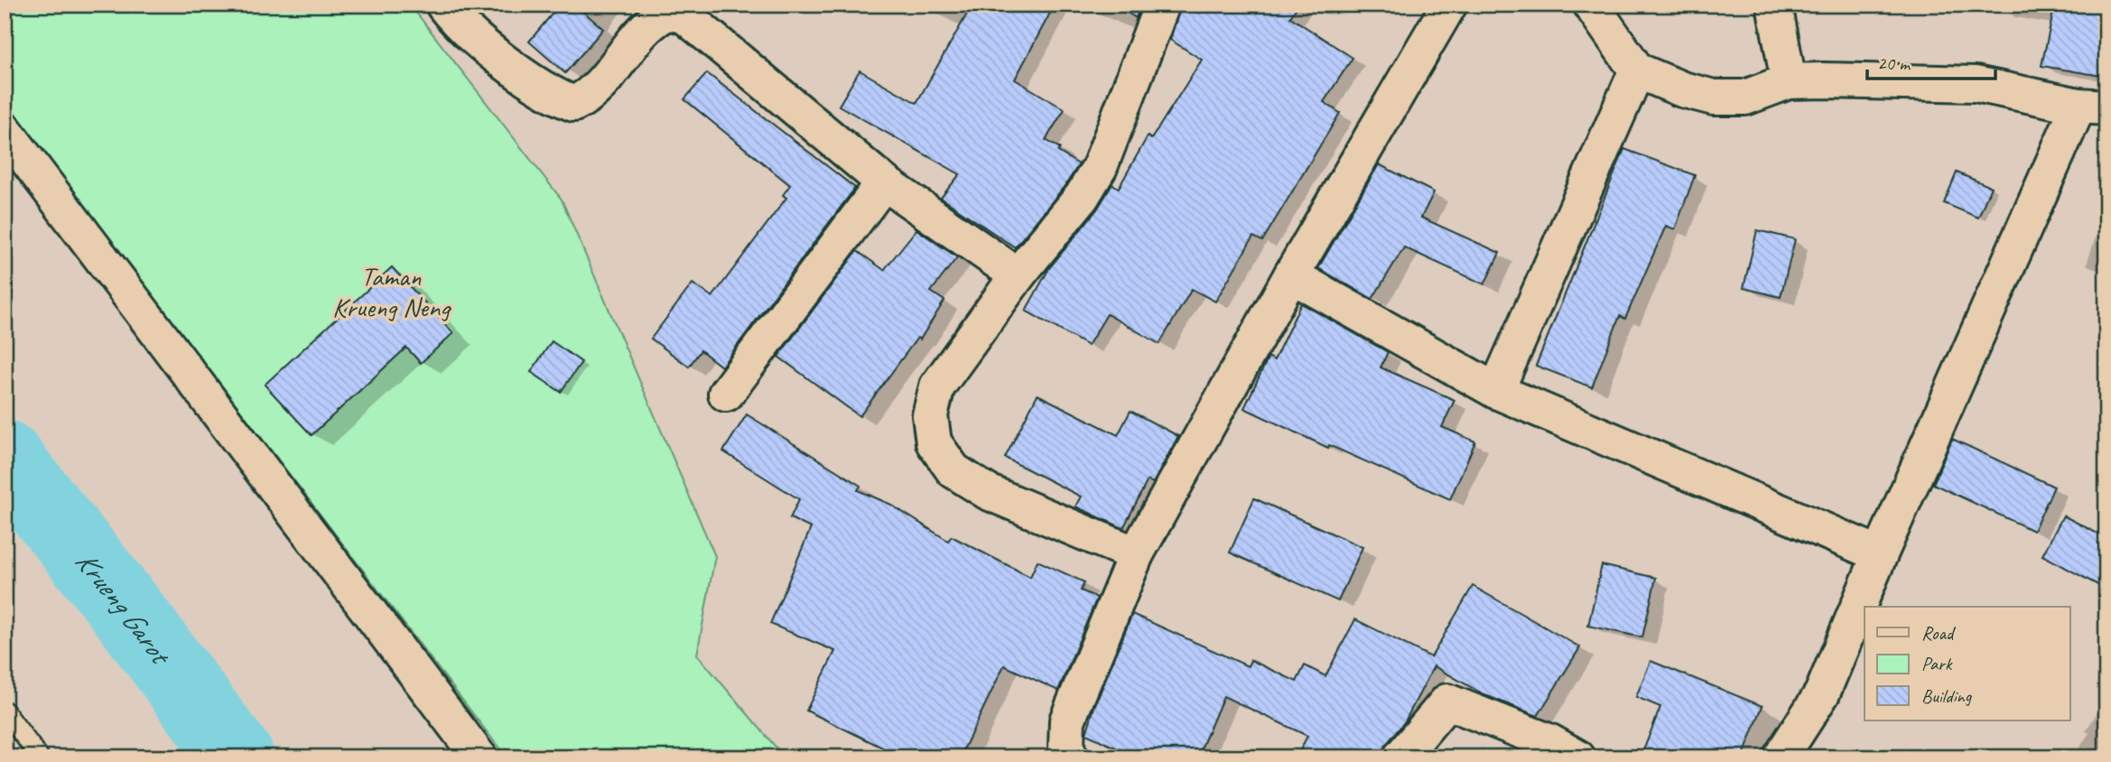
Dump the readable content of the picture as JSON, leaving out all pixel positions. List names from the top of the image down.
{
  "water": ["Krueng Garot"],
  "parks": ["Taman Krueng Neng"],
  "legend": ["Road", "Park", "Building"],
  "scale_bar": "20 m"
}
